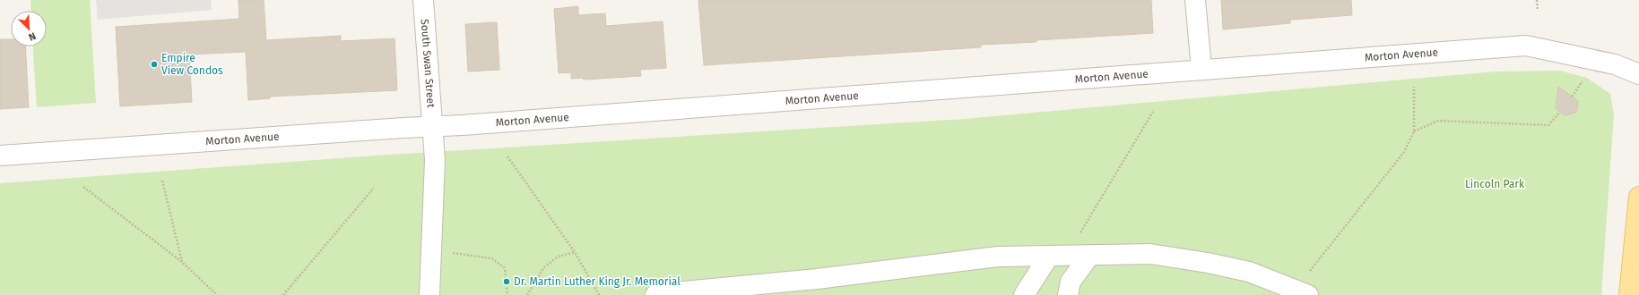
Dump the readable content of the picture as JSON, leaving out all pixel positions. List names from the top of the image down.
{
  "streets": {
    "street": ["Morton Avenue", "South Swan Street"]
  },
  "crossings": [
    ["Morton Avenue", "South Swan Street"]
  ],
  "parks": ["Lincoln Park"],
  "places": ["Empire View Condos", "Dr. Martin Luther King Jr. Memorial"],
  "north": "bottom right"
}
